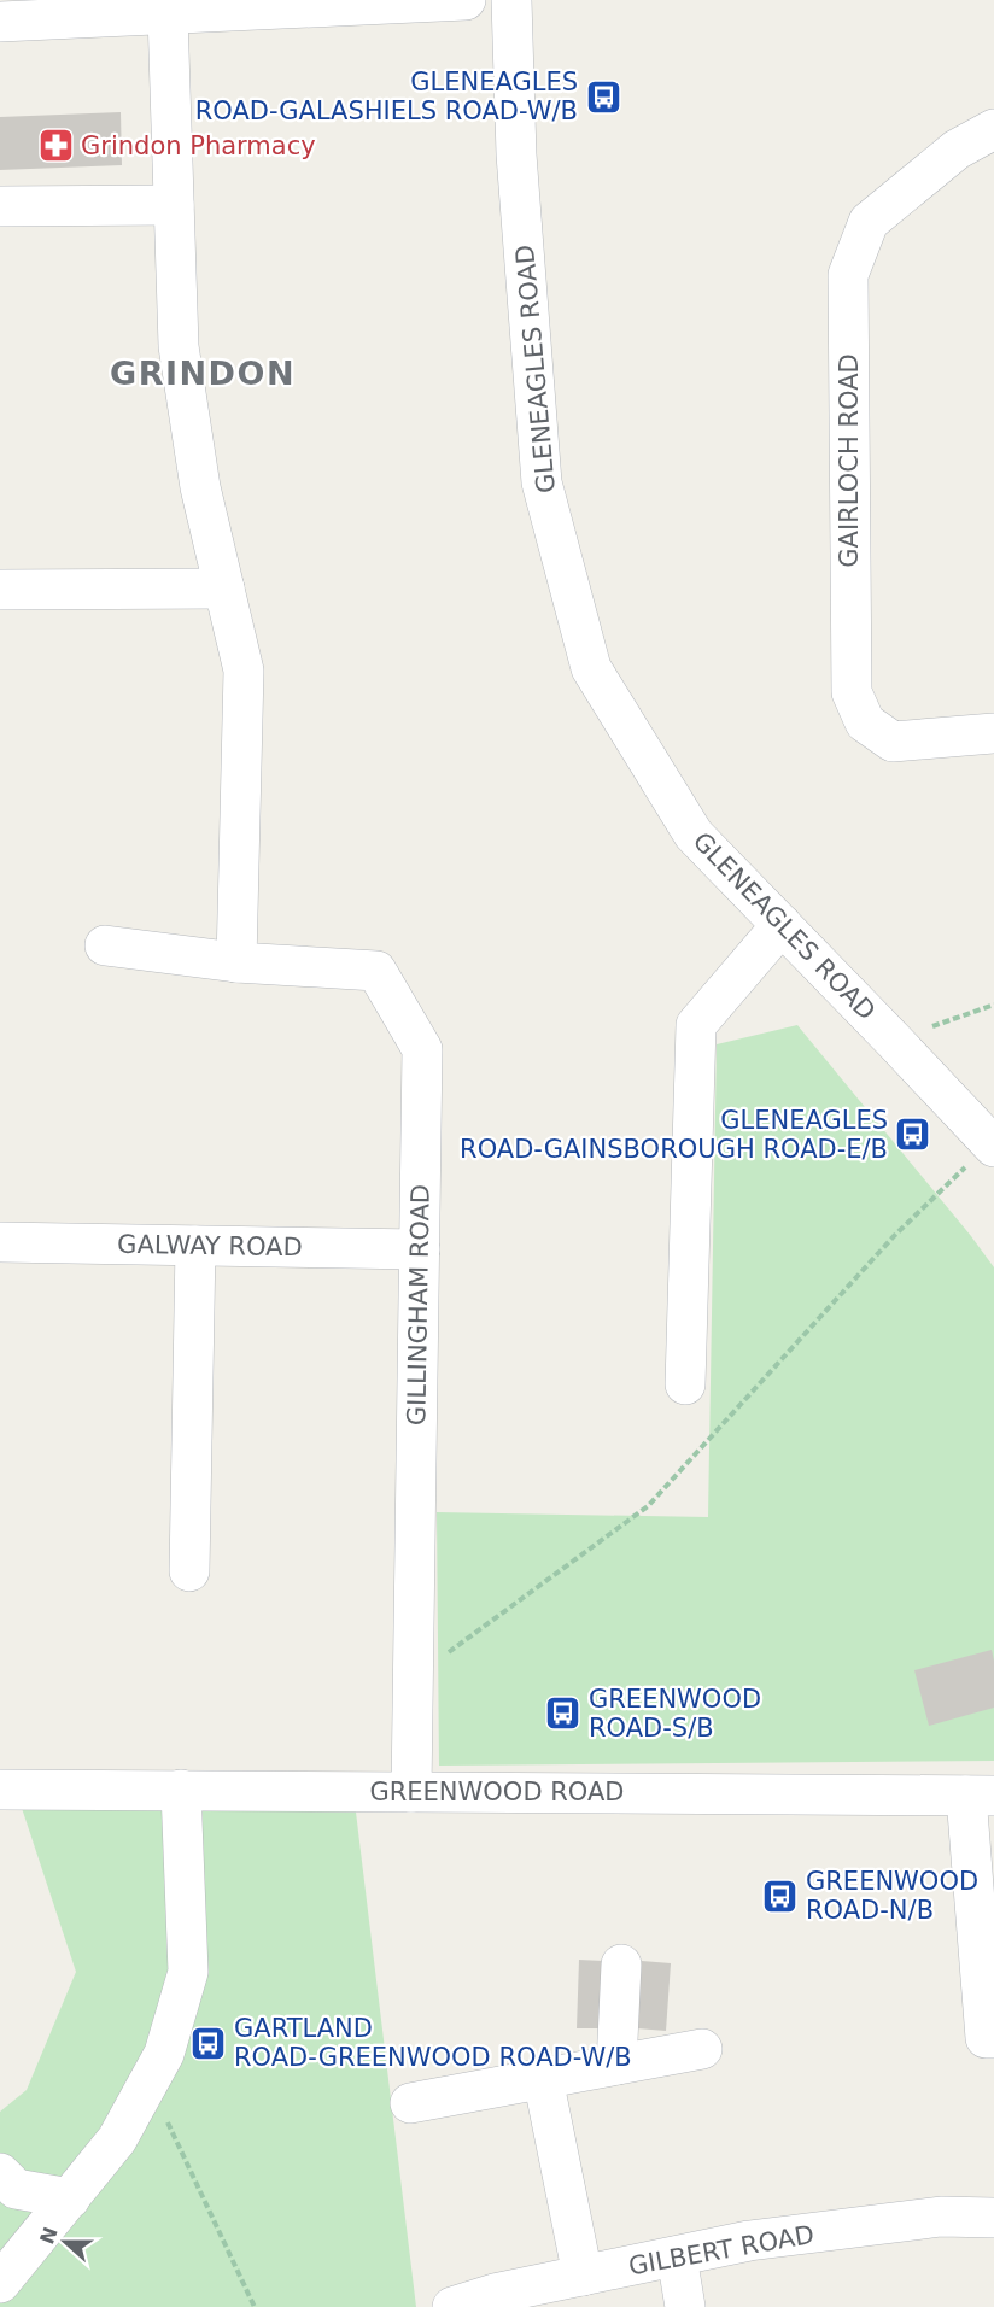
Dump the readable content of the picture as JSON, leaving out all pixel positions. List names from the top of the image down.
{
  "streets": {
    "street": [
      "GLENEAGLES ROAD",
      "GAIRLOCH ROAD",
      "GALWAY ROAD",
      "GILLINGHAM ROAD",
      "GREENWOOD ROAD",
      "GILBERT ROAD"
    ]
  },
  "crossings": [
    ["GALWAY ROAD", "GILLINGHAM ROAD"],
    ["GILLINGHAM ROAD", "GREENWOOD ROAD"]
  ],
  "districts": ["GRINDON"],
  "places": {
    "bus stop": [
      "GLENEAGLES ROAD-GALASHIELS ROAD-W/B",
      "GLENEAGLES ROAD-GAINSBOROUGH ROAD-E/B",
      "GREENWOOD ROAD-S/B",
      "GREENWOOD ROAD-N/B",
      "GARTLAND ROAD-GREENWOOD ROAD-W/B"
    ],
    "pharmacy": ["Grindon Pharmacy"]
  },
  "north": "left"
}
